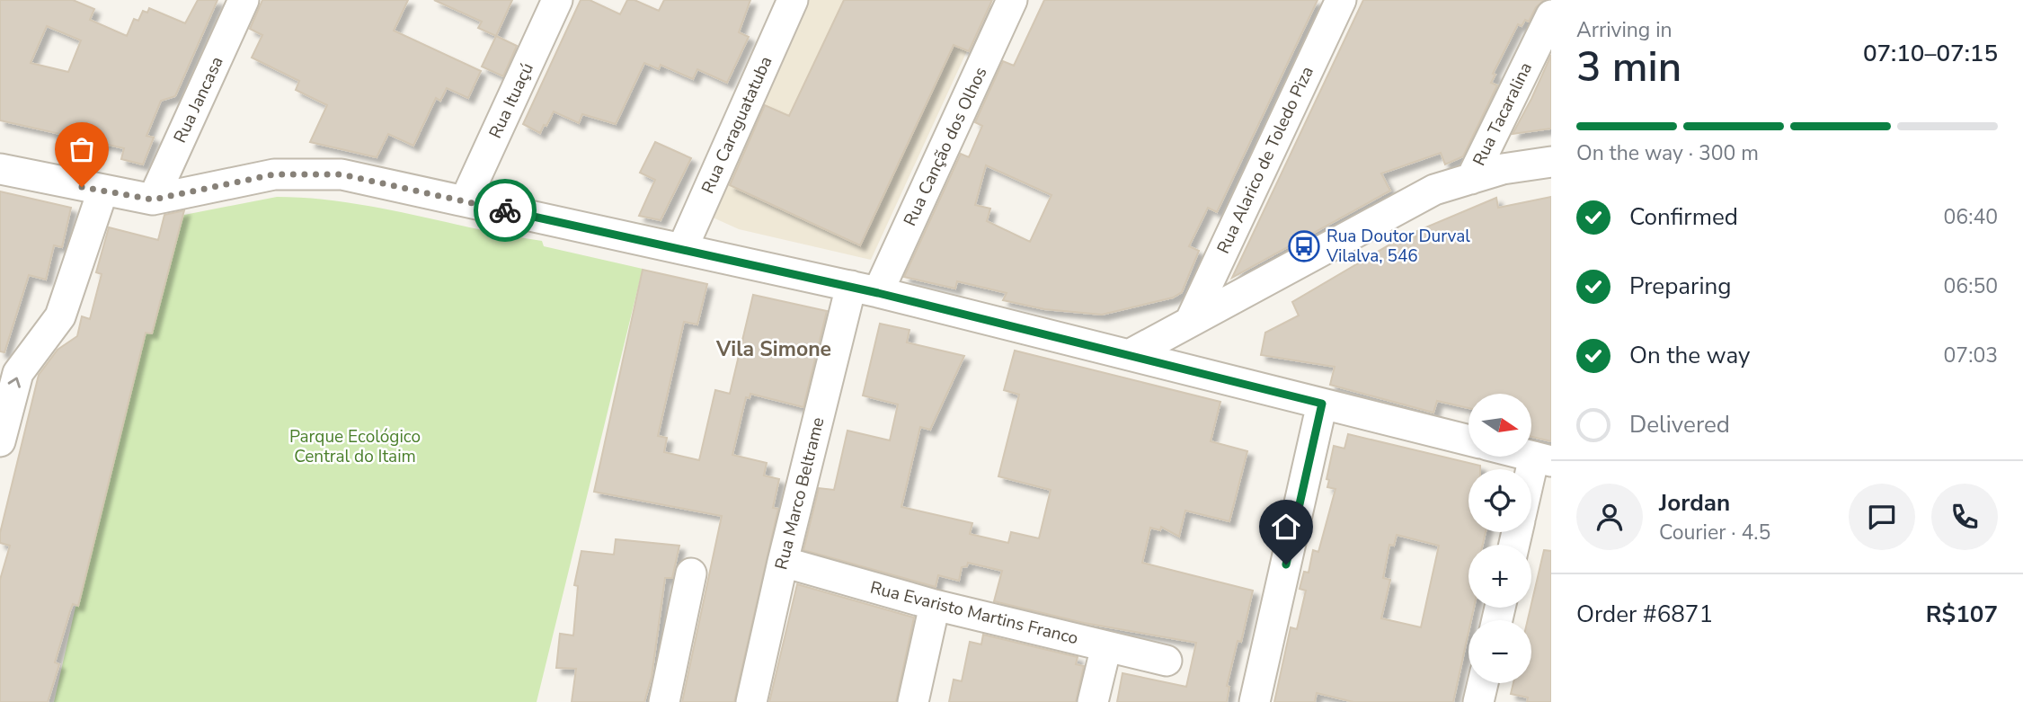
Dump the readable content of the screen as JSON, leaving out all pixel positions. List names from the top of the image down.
{
  "streets": {
    "street": [
      "Rua Jancasa",
      "Rua Ituaçú",
      "Rua Tacaralina",
      "Rua Caraguatatuba",
      "Rua Canção dos Olhos",
      "Rua Alarico de Toledo Piza",
      "Rua Marco Beltrame",
      "Rua Evaristo Martins Franco"
    ]
  },
  "crossings": [
    ["Rua Canção dos Olhos", "Rua Marco Beltrame"],
    ["Rua Marco Beltrame", "Rua Evaristo Martins Franco"]
  ],
  "districts": ["Vila Simone"],
  "parks": ["Parque Ecológico Central do Itaim"],
  "places": {
    "bus stop": ["Rua Doutor Durval Vilalva, 546"]
  },
  "north": "right",
  "page": {
    "heading": ["3 min", "Arriving in", "07:10–07:15"],
    "panel": [
      "Jordan",
      "Courier · 4.5",
      "Order #6871",
      "R$107"
    ],
    "bar": "On the way · 300 m",
    "list": [
      ["Confirmed", "06:40"],
      ["Preparing", "06:50"],
      ["On the way", "07:03"],
      "Delivered"
    ],
    "map_buttons": ["+", "−"]
  }
}
